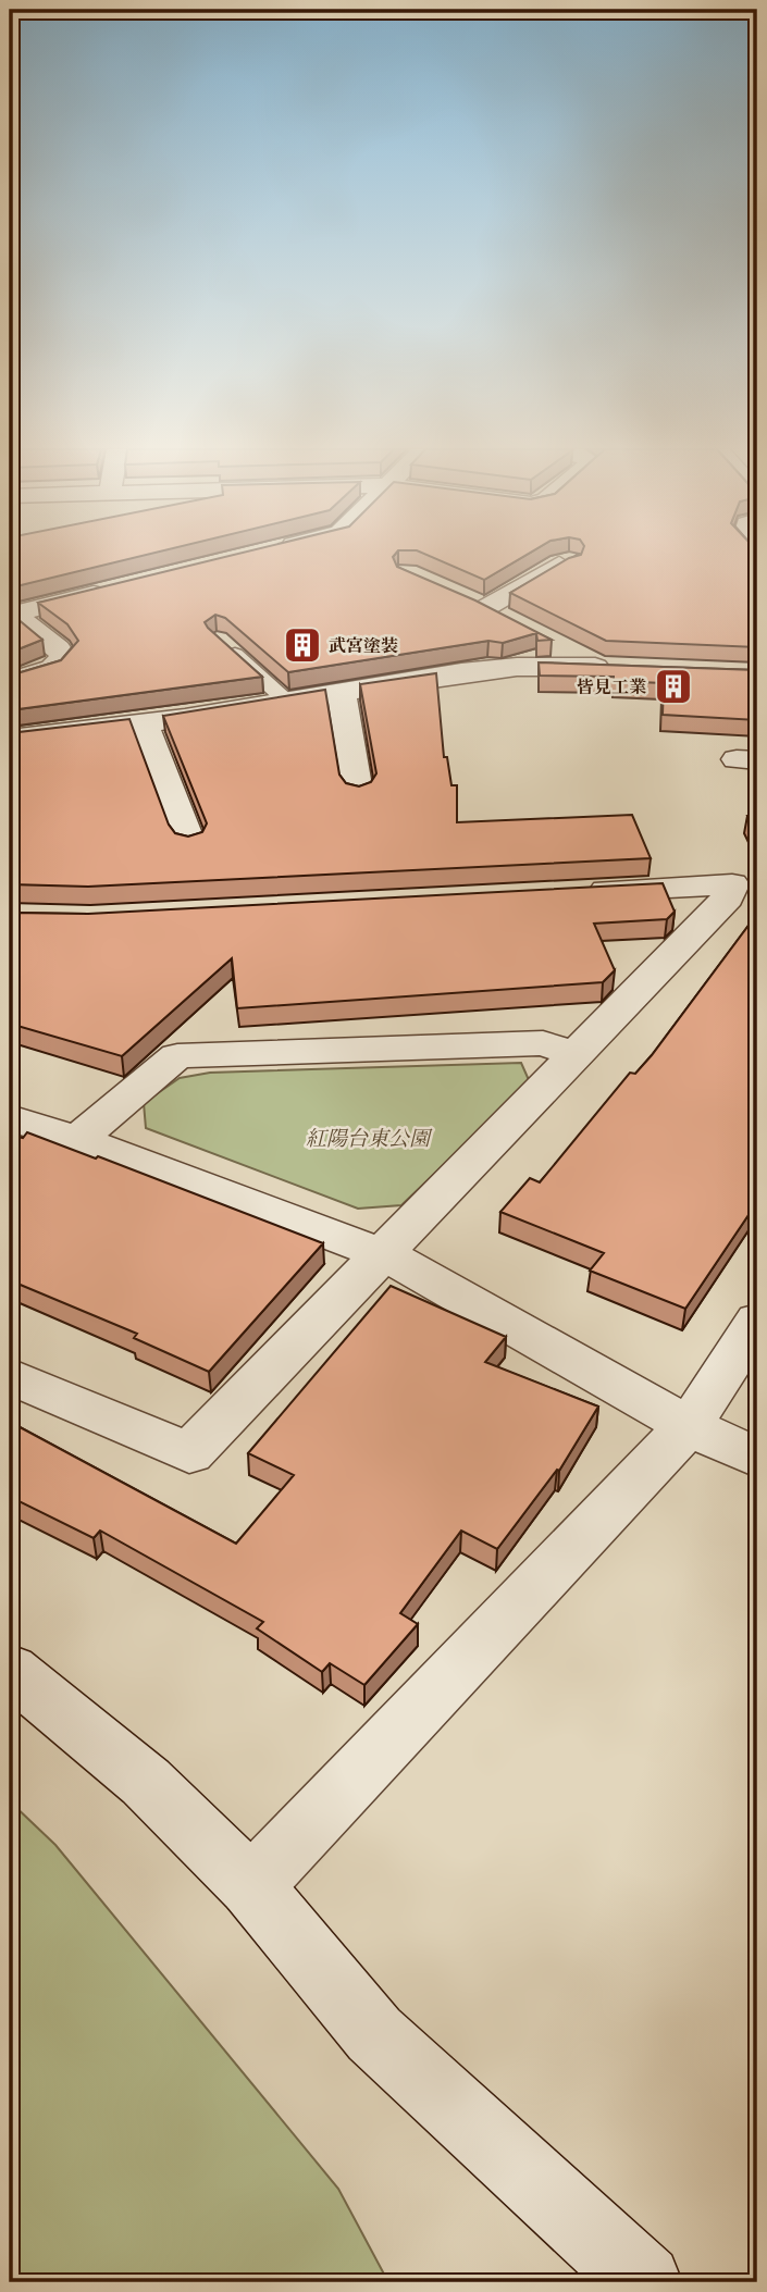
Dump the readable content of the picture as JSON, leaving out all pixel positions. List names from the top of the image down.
{
  "parks": ["紅陽台東公園"],
  "places": {
    "building": ["武宮塗装", "皆見工業"]
  }
}
